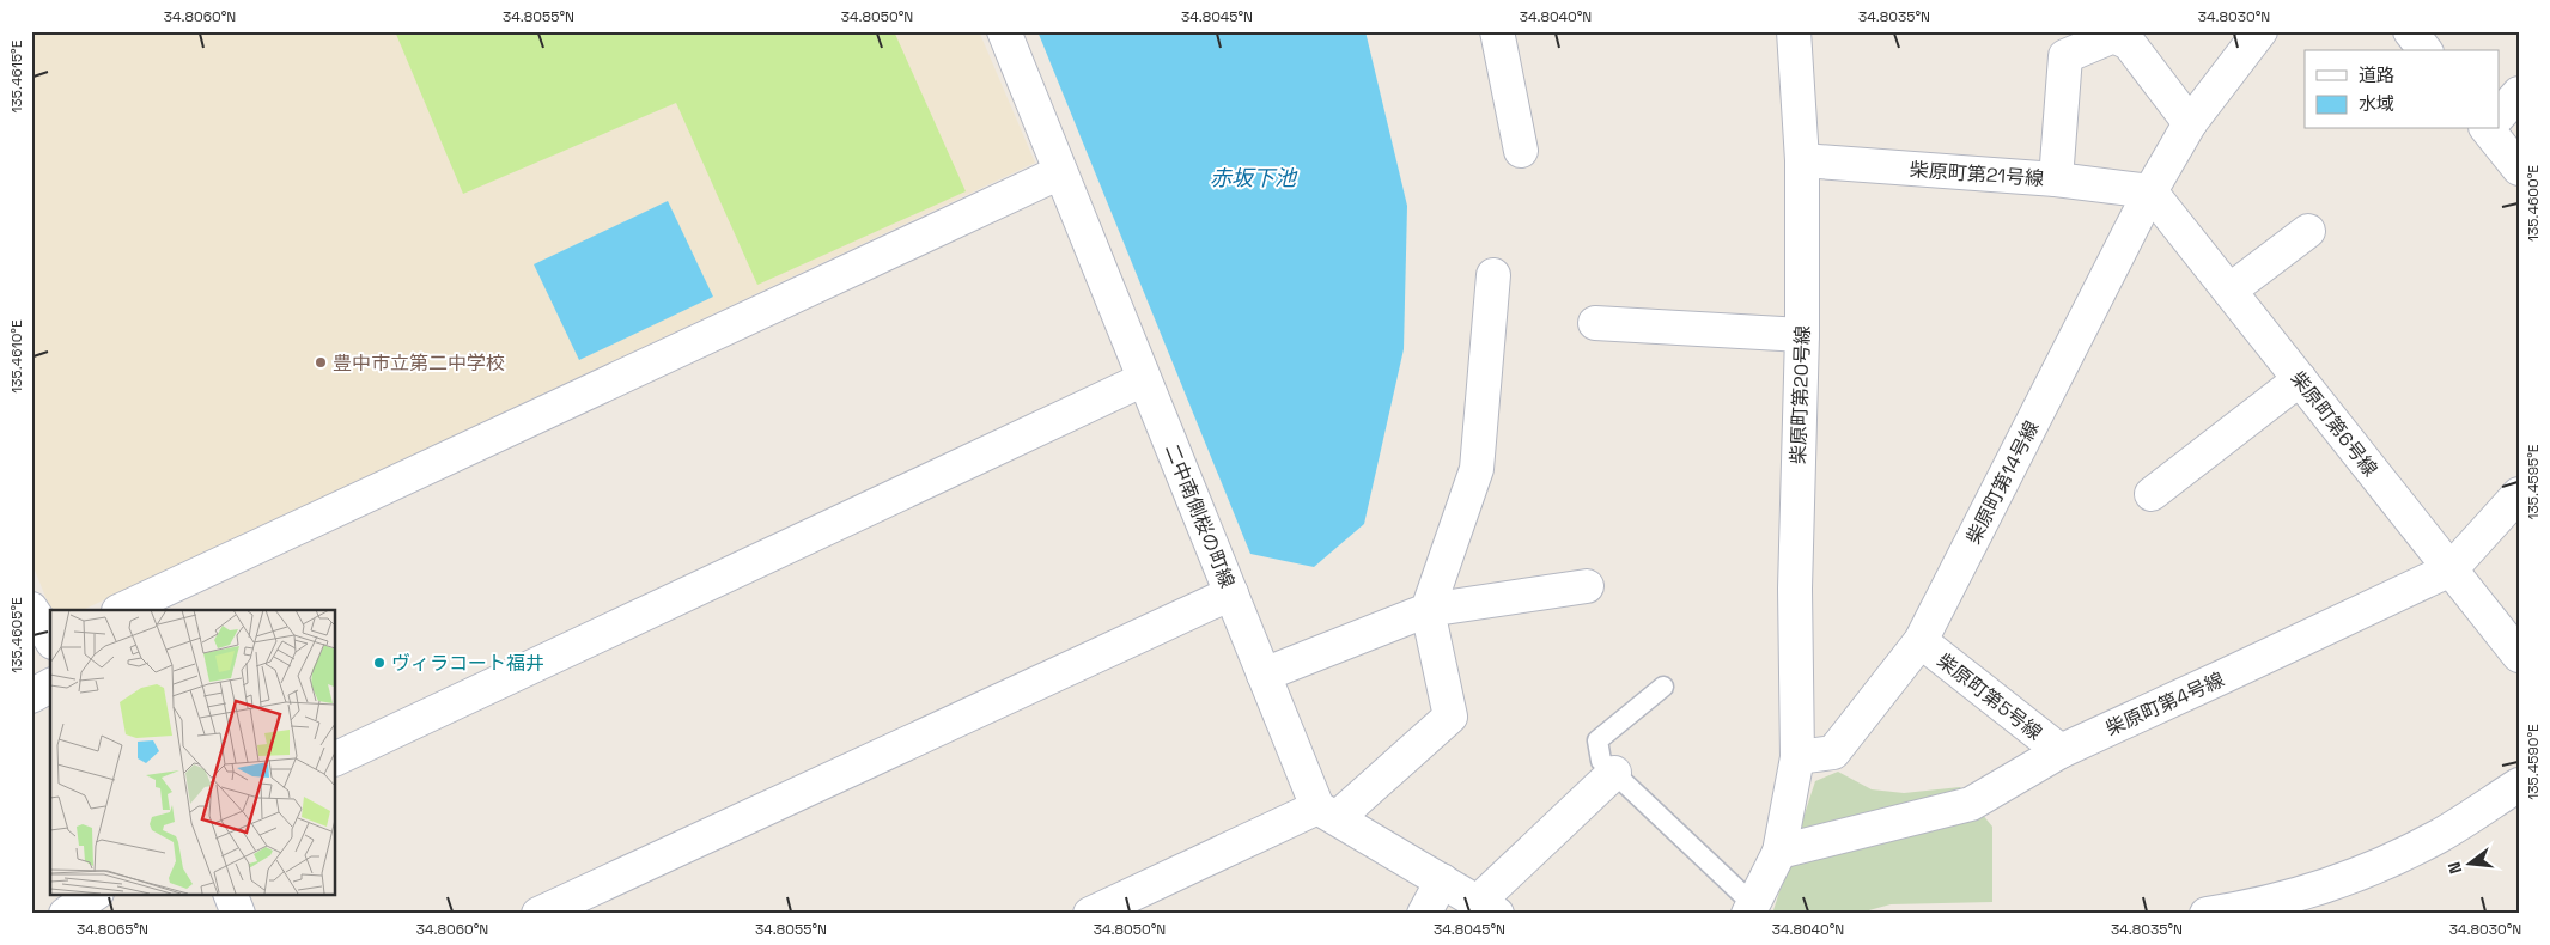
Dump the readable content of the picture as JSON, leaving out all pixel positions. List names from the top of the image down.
{
  "streets": {
    "street": [
      "柴原町第21号線",
      "柴原町第20号線",
      "柴原町第6号線",
      "柴原町第14号線",
      "二中南側桜の町線",
      "柴原町第5号線",
      "柴原町第4号線"
    ]
  },
  "crossings": [
    ["柴原町第21号線", "柴原町第20号線"],
    ["柴原町第21号線", "柴原町第6号線"],
    ["柴原町第21号線", "柴原町第14号線"],
    ["柴原町第20号線", "柴原町第14号線"],
    ["柴原町第6号線", "柴原町第14号線"],
    ["柴原町第6号線", "柴原町第4号線"],
    ["柴原町第14号線", "柴原町第5号線"],
    ["柴原町第5号線", "柴原町第4号線"]
  ],
  "water": ["赤坂下池"],
  "places": ["豊中市立第二中学校", "ヴィラコート福井"],
  "legend": ["道路", "水域"],
  "north": "left",
  "coordinates": [
    "34.8060°N",
    "34.8055°N",
    "34.8050°N",
    "34.8045°N",
    "34.8040°N",
    "34.8035°N",
    "34.8030°N",
    "135.4615°E",
    "135.4600°E",
    "135.4610°E",
    "135.4595°E",
    "135.4605°E",
    "135.4590°E",
    "34.8065°N"
  ]
}
